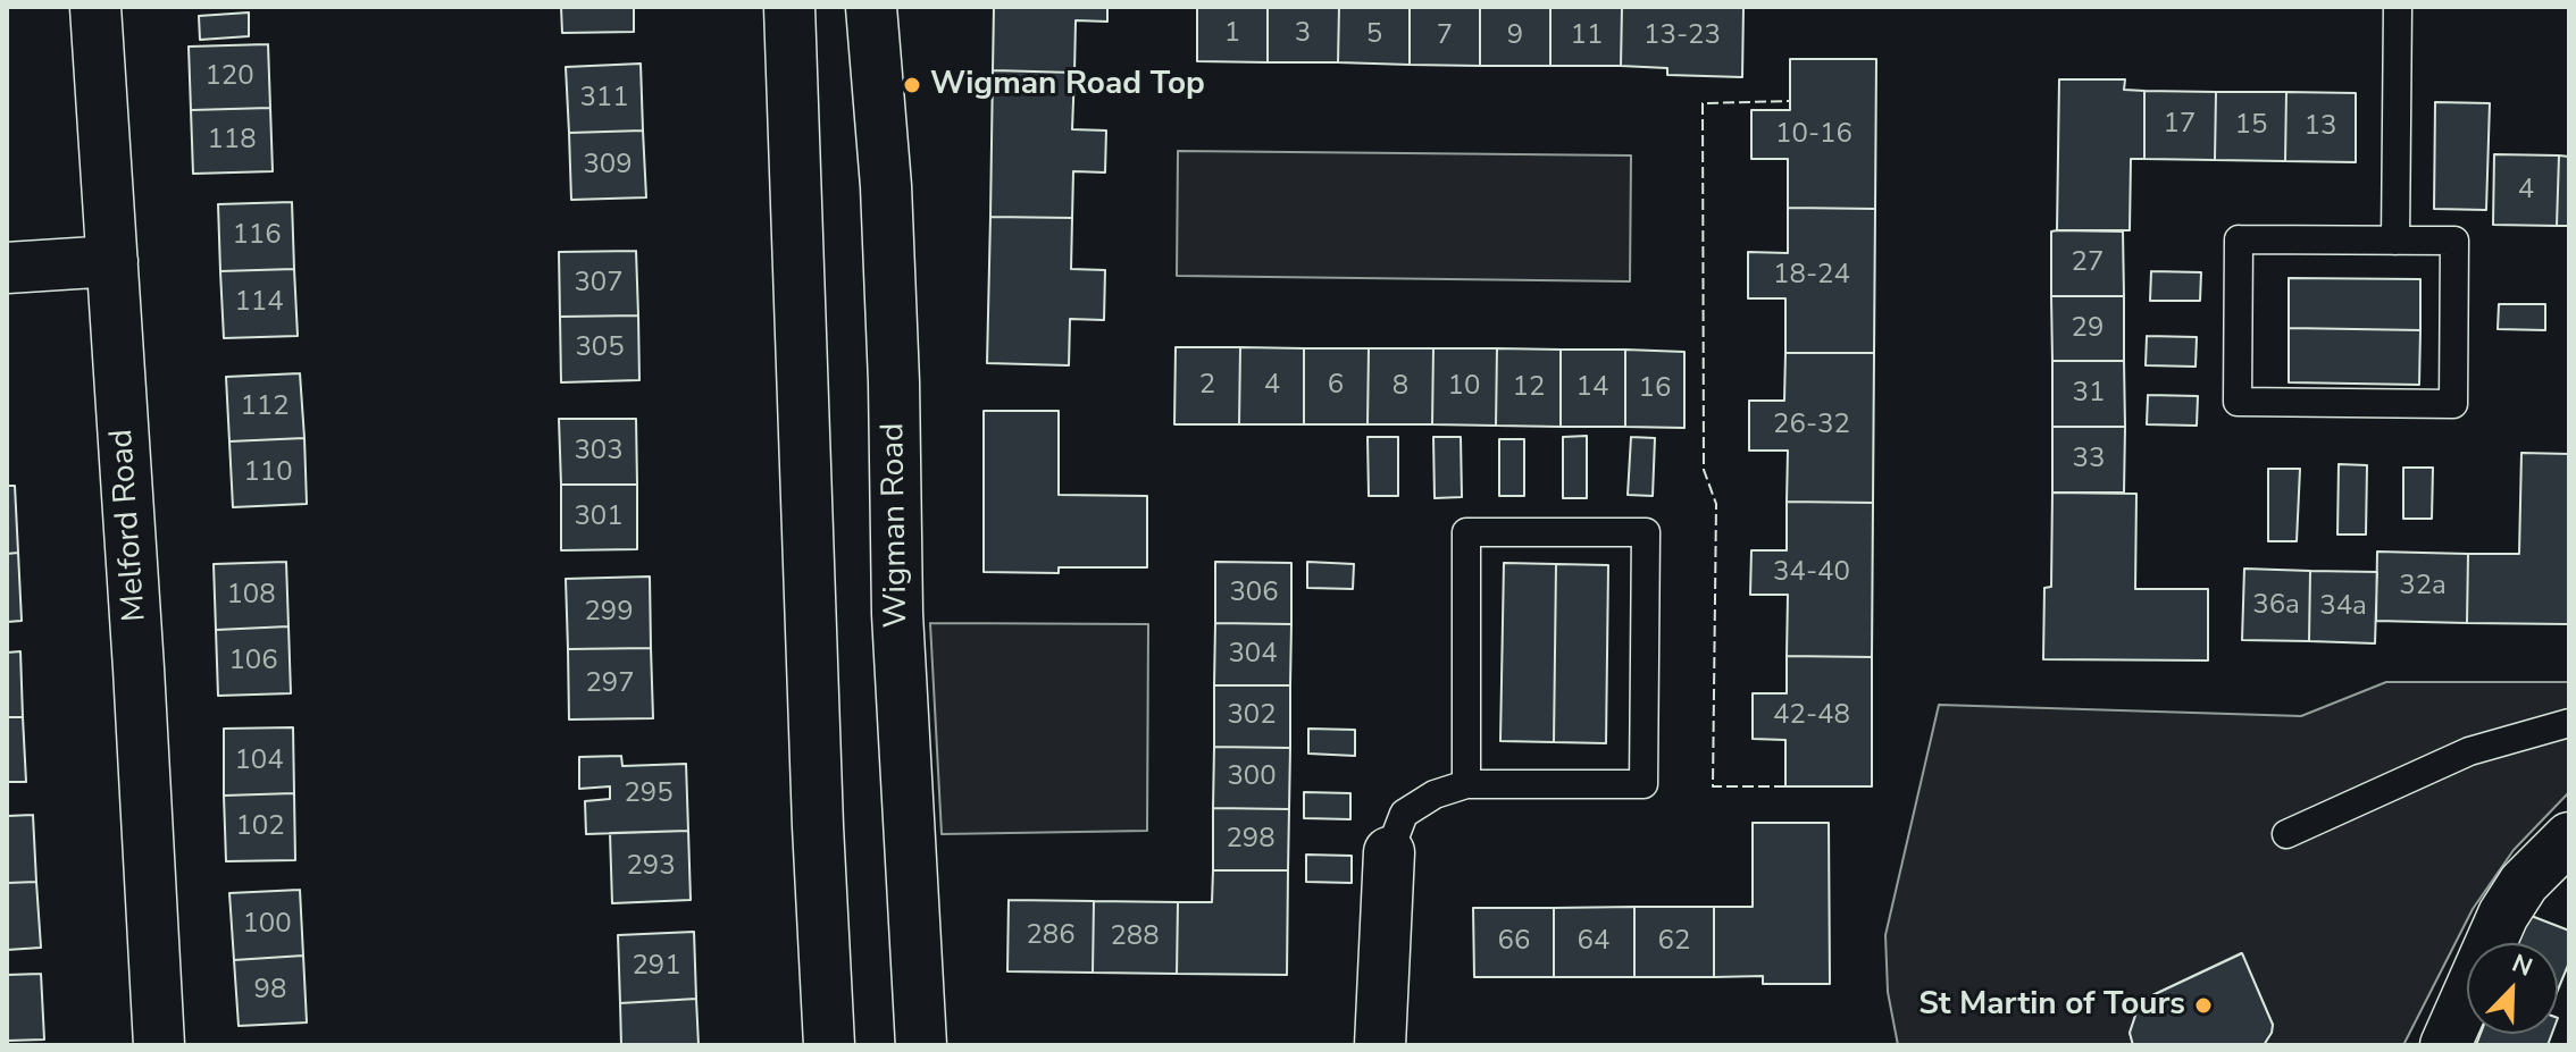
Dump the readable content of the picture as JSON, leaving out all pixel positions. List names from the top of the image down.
{
  "streets": {
    "street": ["Melford Road", "Wigman Road"]
  },
  "places": ["Wigman Road Top", "St Martin of Tours"],
  "house_numbers": [
    "1",
    "3",
    "5",
    "7",
    "9",
    "11",
    "13-23",
    "120",
    "311",
    "17",
    "15",
    "13",
    "10-16",
    "118",
    "309",
    "4",
    "116",
    "27",
    "18-24",
    "307",
    "114",
    "29",
    "305",
    "2",
    "4",
    "6",
    "8",
    "10",
    "12",
    "14",
    "16",
    "31",
    "112",
    "26-32",
    "303",
    "33",
    "110",
    "301",
    "34-40",
    "32a",
    "306",
    "108",
    "36a",
    "34a",
    "299",
    "304",
    "106",
    "297",
    "302",
    "42-48",
    "104",
    "300",
    "295",
    "102",
    "298",
    "293",
    "100",
    "286",
    "288",
    "66",
    "64",
    "62",
    "291",
    "98"
  ],
  "north": "top right"
}
